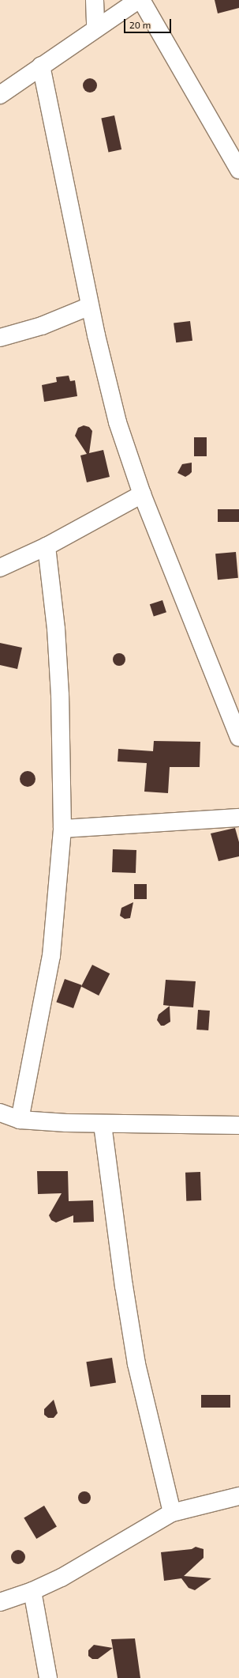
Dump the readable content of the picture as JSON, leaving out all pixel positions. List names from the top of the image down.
{
  "scale_bar": "20 m"
}
